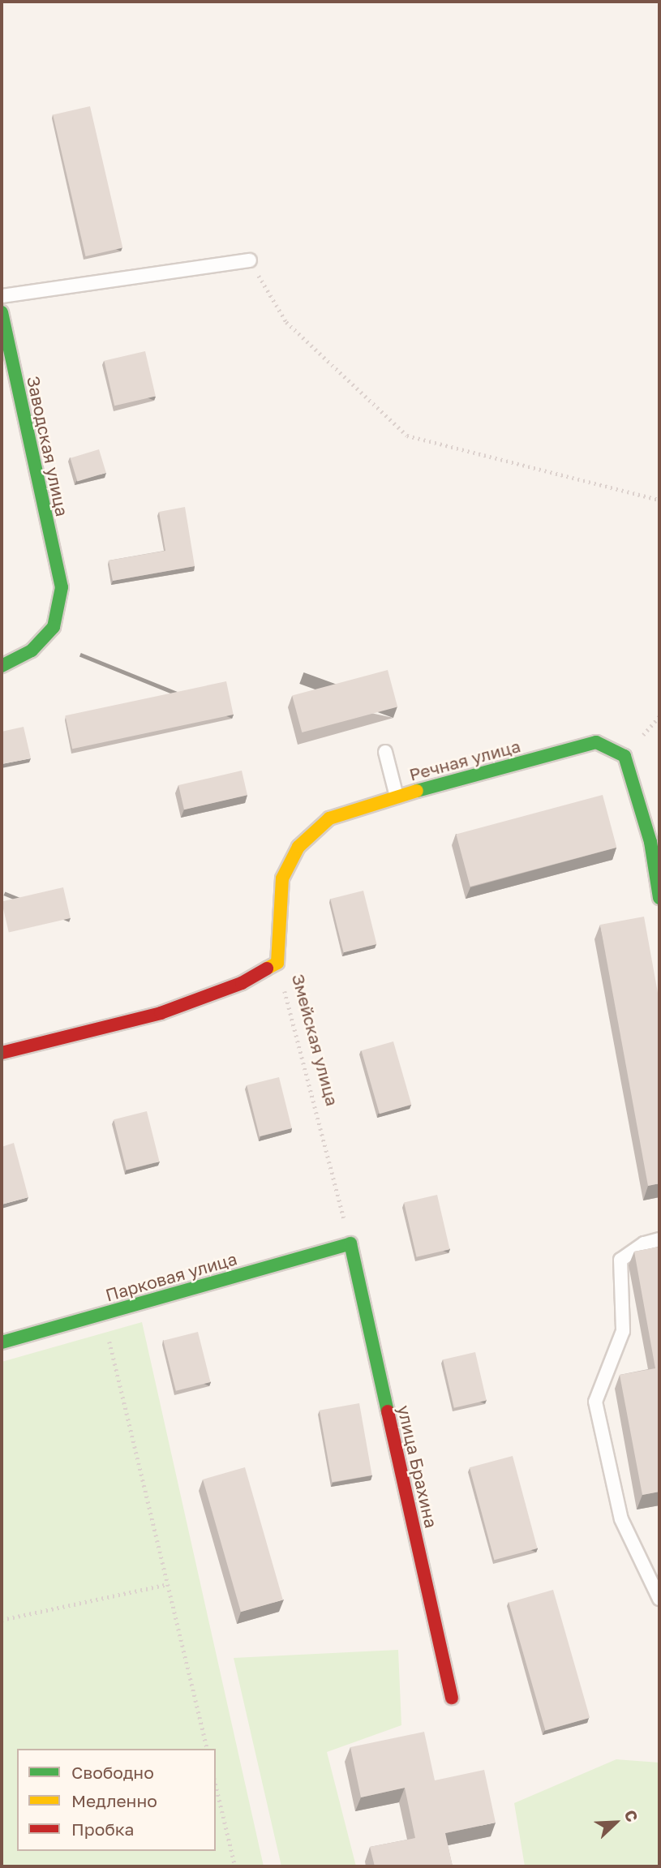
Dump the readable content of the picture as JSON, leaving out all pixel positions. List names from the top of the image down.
{
  "streets": {
    "street": [
      "Заводская улица",
      "Речная улица",
      "Змейская улица",
      "Парковая улица",
      "улица Брахина"
    ]
  },
  "crossings": [
    ["Речная улица", "Змейская улица"],
    ["Змейская улица", "Парковая улица"],
    ["Змейская улица", "улица Брахина"],
    ["Парковая улица", "улица Брахина"]
  ],
  "legend": ["Свободно", "Медленно", "Пробка"],
  "north": "top right"
}
